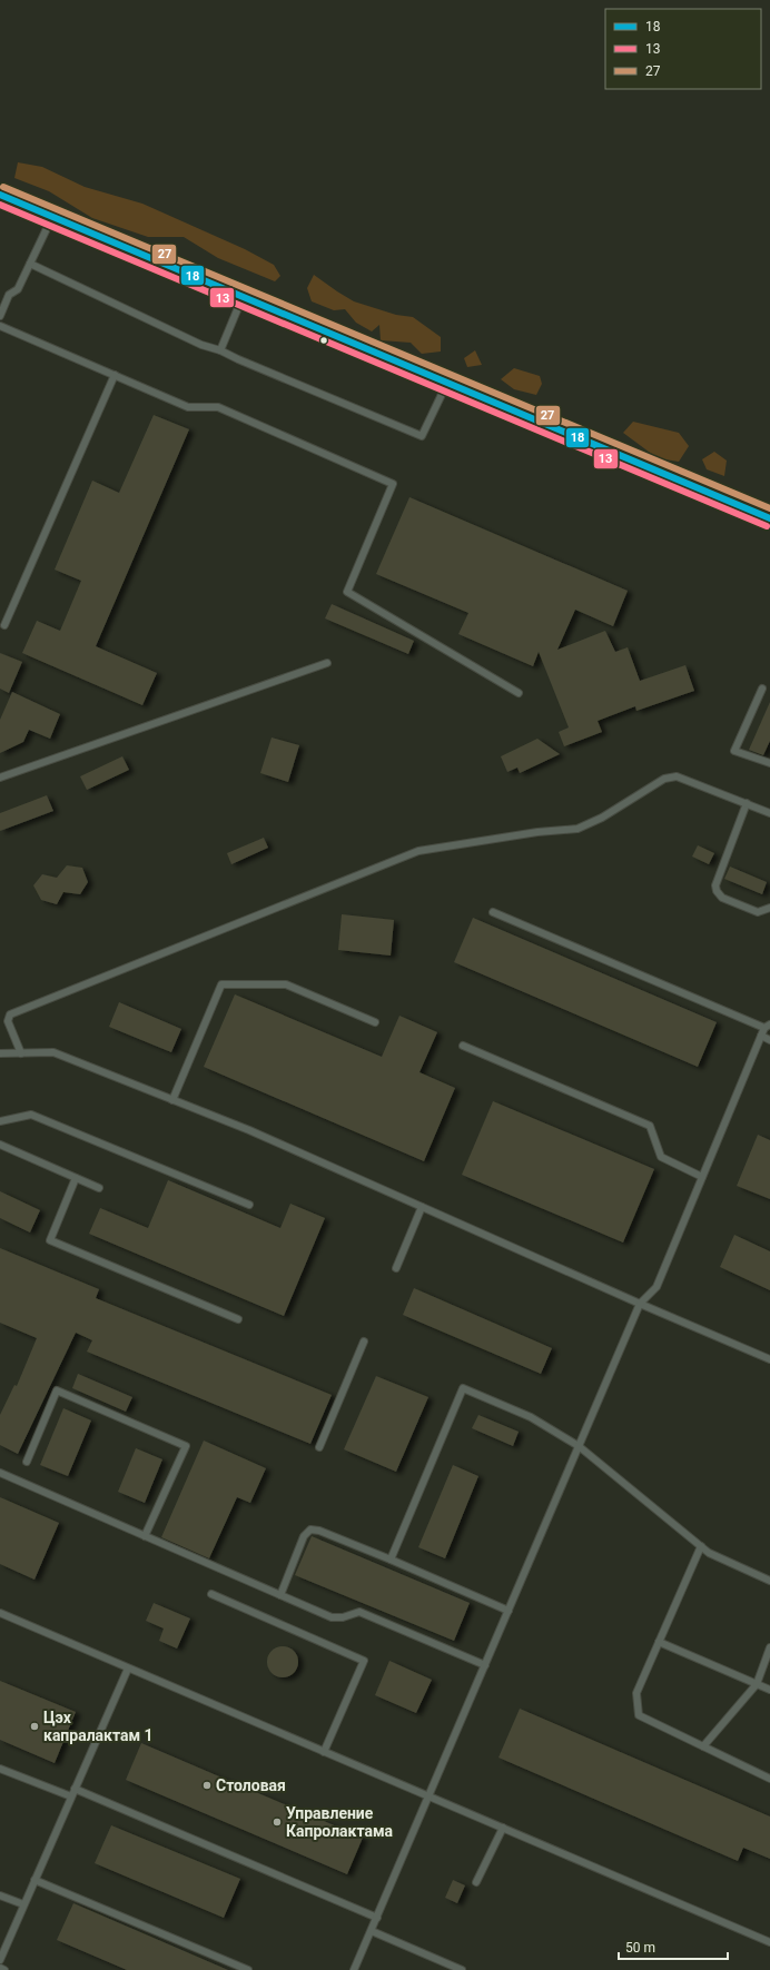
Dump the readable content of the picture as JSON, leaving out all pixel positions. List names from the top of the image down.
{
  "places": ["Цэх капралактам 1", "Столовая", "Управление Капролактама"],
  "lines": ["transit line 27", "transit line 18", "transit line 13"],
  "legend": ["18", "13", "27"],
  "scale_bar": "50 m"
}
